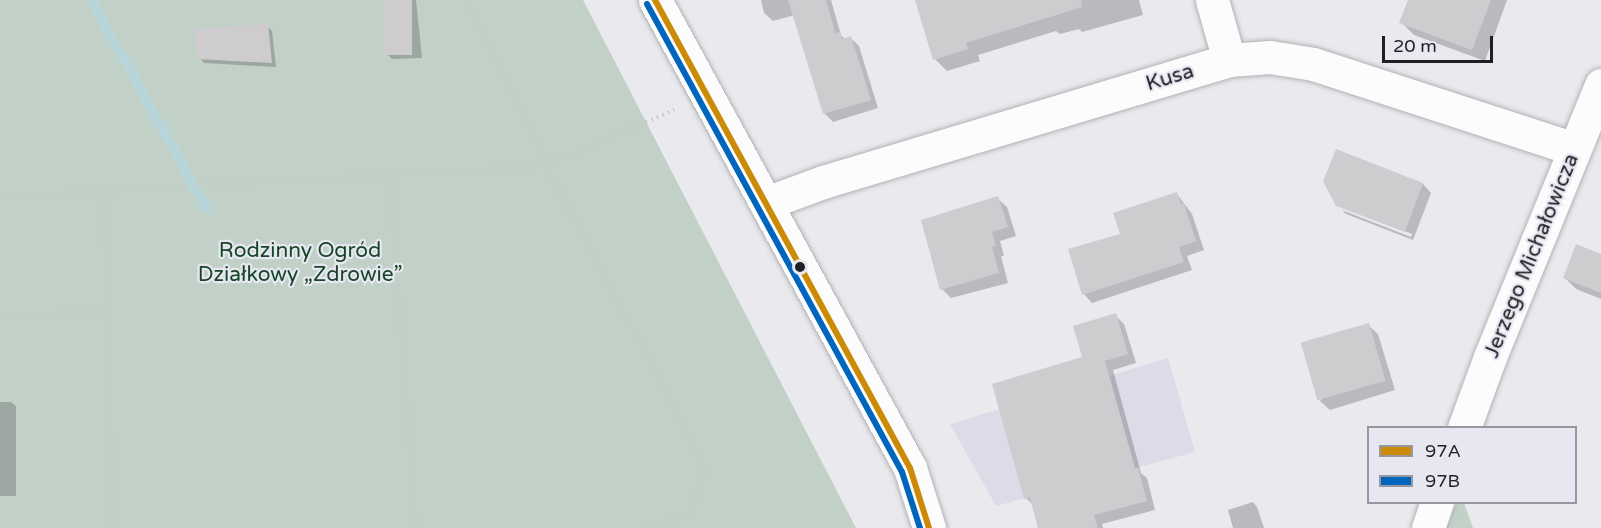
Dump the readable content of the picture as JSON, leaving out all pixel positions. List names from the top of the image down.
{
  "streets": {
    "street": ["Kusa", "Jerzego Michałowicza"]
  },
  "crossings": [
    ["Kusa", "Jerzego Michałowicza"]
  ],
  "parks": ["Rodzinny Ogród Działkowy „Zdrowie”"],
  "lines": ["transit line 97A", "transit line 97B"],
  "legend": ["97A", "97B"],
  "scale_bar": "20 m"
}
